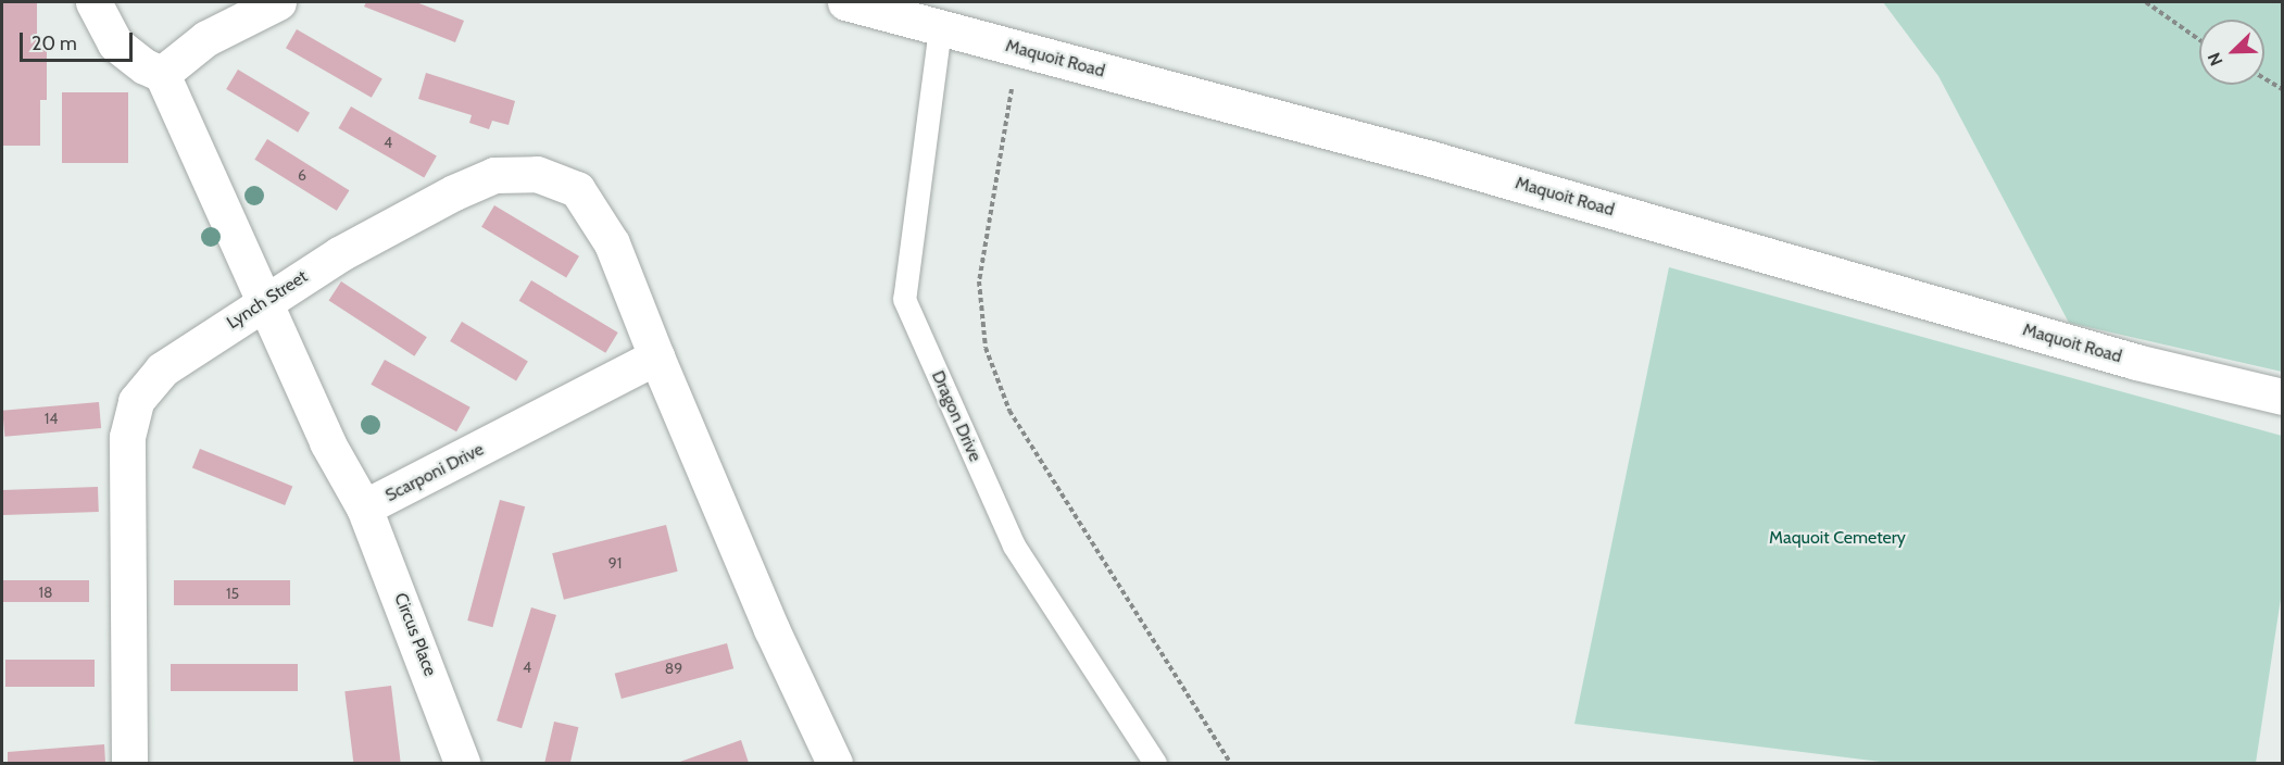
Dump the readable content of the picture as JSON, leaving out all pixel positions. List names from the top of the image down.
{
  "streets": {
    "street": [
      "Maquoit Road",
      "Lynch Street",
      "Scarponi Drive",
      "Circus Place"
    ],
    "lane": ["Dragon Drive"]
  },
  "crossings": [
    ["Maquoit Road", "Dragon Drive"],
    ["Lynch Street", "Scarponi Drive"],
    ["Scarponi Drive", "Circus Place"]
  ],
  "parks": ["Maquoit Cemetery"],
  "house_numbers": [
    "4",
    "6",
    "14",
    "91",
    "18",
    "15",
    "4",
    "89"
  ],
  "scale_bar": "20 m",
  "north": "bottom left"
}
